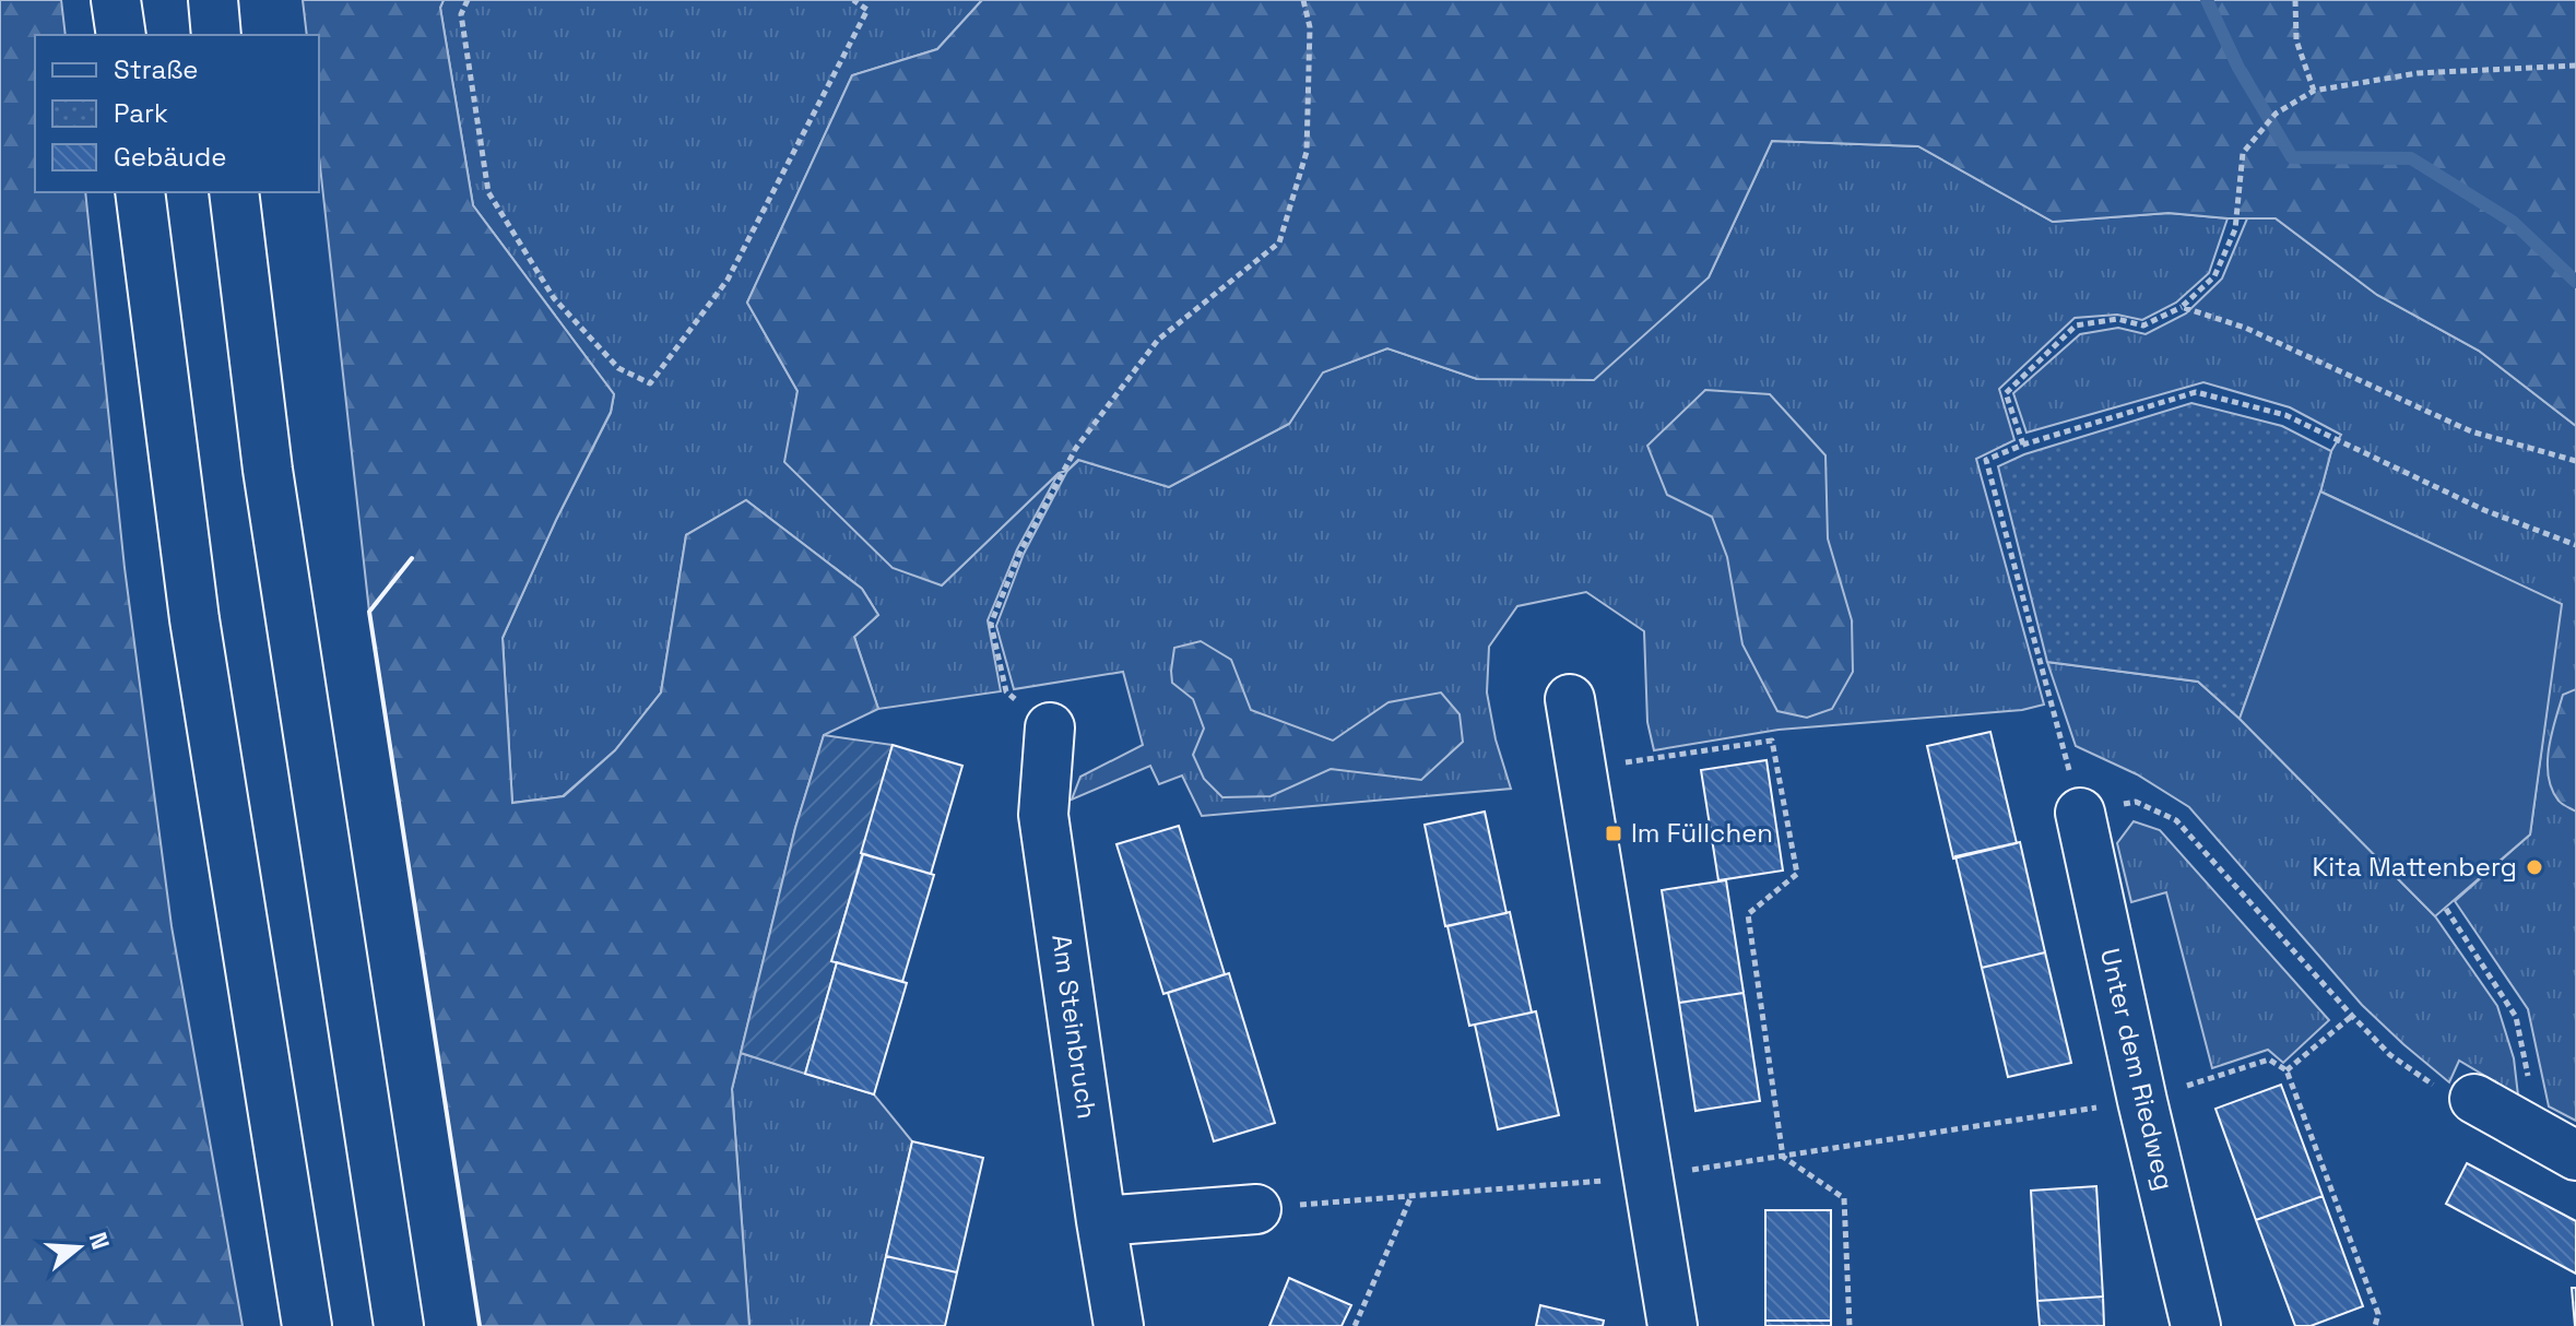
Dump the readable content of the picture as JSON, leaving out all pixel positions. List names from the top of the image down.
{
  "streets": {
    "main road": ["Am Steinbruch", "Unter dem Riedweg"]
  },
  "places": {
    "transit": ["Im Füllchen"],
    "other": ["Kita Mattenberg"]
  },
  "legend": ["Straße", "Park", "Gebäude"],
  "north": "right"
}
